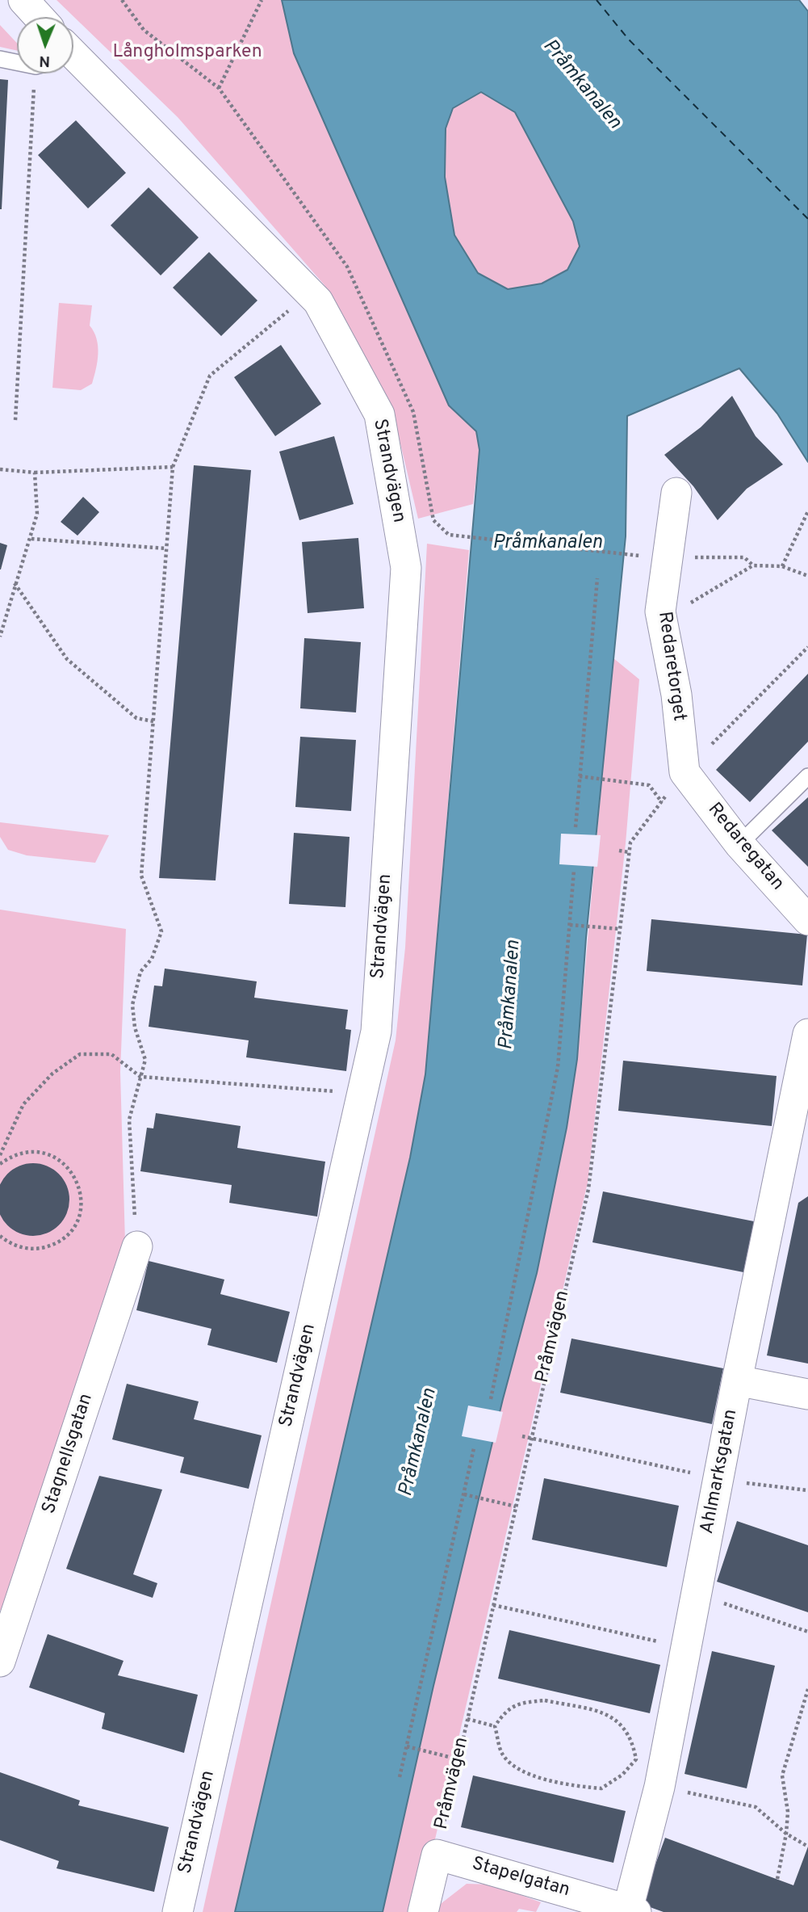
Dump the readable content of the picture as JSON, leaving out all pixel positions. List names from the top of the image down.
{
  "streets": {
    "street": [
      "Strandvägen",
      "Redaretorget",
      "Redaregatan",
      "Pråmvägen",
      "Stagnellsgatan",
      "Ahlmarksgatan",
      "Stapelgatan"
    ]
  },
  "crossings": [
    ["Redaretorget", "Redaregatan"],
    ["Redaretorget", "Pråmvägen"],
    ["Redaregatan", "Pråmvägen"],
    ["Pråmvägen", "Stapelgatan"],
    ["Ahlmarksgatan", "Stapelgatan"]
  ],
  "water": ["Pråmkanalen"],
  "parks": ["Långholmsparken"],
  "north": "bottom"
}
